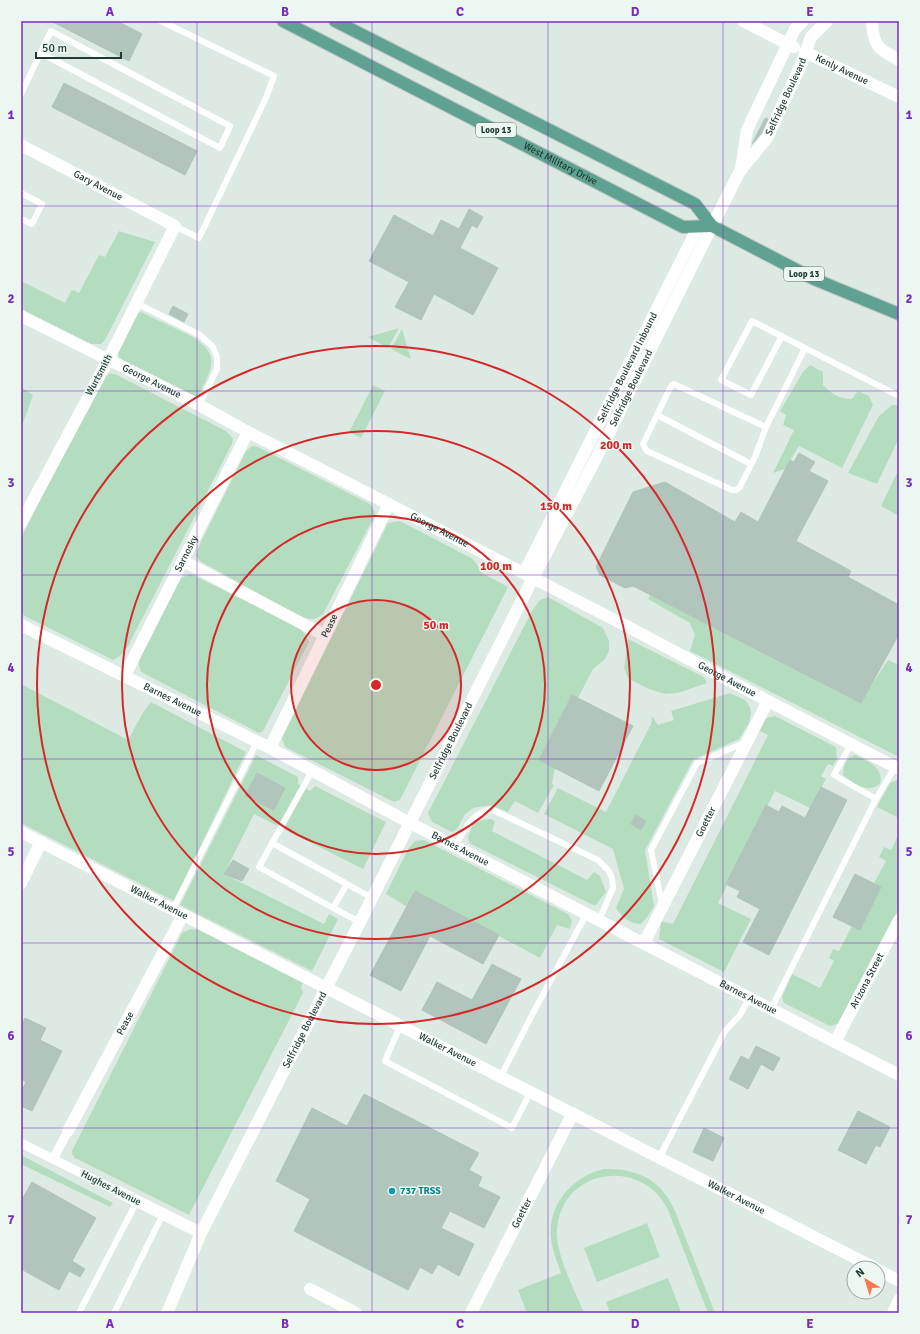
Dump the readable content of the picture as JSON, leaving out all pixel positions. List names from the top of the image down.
{
  "streets": {
    "main road": ["Loop 13", "West Military Drive"],
    "street": [
      "Kenly Avenue",
      "Selfridge Boulevard",
      "Gary Avenue",
      "Selfridge Boulevard Inbound",
      "Wurtsmith",
      "George Avenue",
      "Sarnosky",
      "Pease",
      "Barnes Avenue",
      "Goetter",
      "Walker Avenue",
      "Arizona Street",
      "Hughes Avenue"
    ]
  },
  "crossings": [
    ["Kenly Avenue", "Selfridge Boulevard"],
    ["Selfridge Boulevard", "Loop 13"],
    ["Selfridge Boulevard", "West Military Drive"],
    ["Selfridge Boulevard", "Selfridge Boulevard Inbound"],
    ["Selfridge Boulevard", "George Avenue"],
    ["Selfridge Boulevard", "Barnes Avenue"],
    ["Selfridge Boulevard", "Walker Avenue"],
    ["Selfridge Boulevard", "Hughes Avenue"],
    ["Loop 13", "West Military Drive"],
    ["West Military Drive", "Selfridge Boulevard Inbound"],
    ["Gary Avenue", "Wurtsmith"],
    ["Selfridge Boulevard Inbound", "George Avenue"],
    ["Wurtsmith", "George Avenue"],
    ["George Avenue", "Sarnosky"],
    ["George Avenue", "Pease"],
    ["George Avenue", "Goetter"],
    ["Sarnosky", "Barnes Avenue"],
    ["Pease", "Barnes Avenue"],
    ["Pease", "Walker Avenue"],
    ["Barnes Avenue", "Goetter"],
    ["Barnes Avenue", "Arizona Street"],
    ["Goetter", "Walker Avenue"]
  ],
  "places": ["737 TRSS"],
  "scale_bar": "50 m",
  "north": "top left",
  "grid": {
    "columns": [
      "A",
      "B",
      "C",
      "D",
      "E"
    ],
    "rows": [
      "1",
      "2",
      "3",
      "4",
      "5",
      "6",
      "7"
    ]
  },
  "rings": [
    "200 m",
    "150 m",
    "100 m",
    "50 m"
  ]
}
